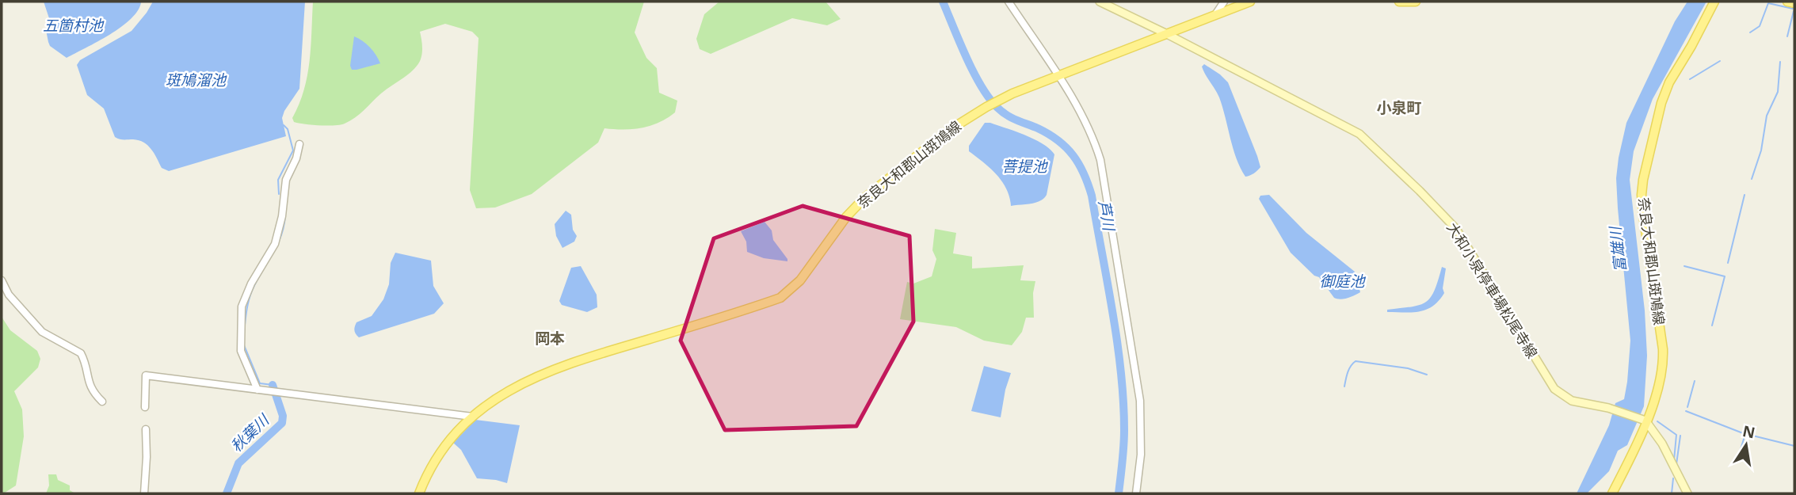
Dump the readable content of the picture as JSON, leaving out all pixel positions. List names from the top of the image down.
{
  "streets": {
    "main road": ["奈良大和郡山斑鳩線", "大和小泉停車場松尾寺線"]
  },
  "crossings": [
    ["奈良大和郡山斑鳩線", "大和小泉停車場松尾寺線"]
  ],
  "districts": ["小泉町", "岡本"],
  "water": [
    "五箇村池",
    "斑鳩溜池",
    "菩提池",
    "芦川",
    "富雄川",
    "御庭池",
    "秋葉川"
  ],
  "north": "top"
}
